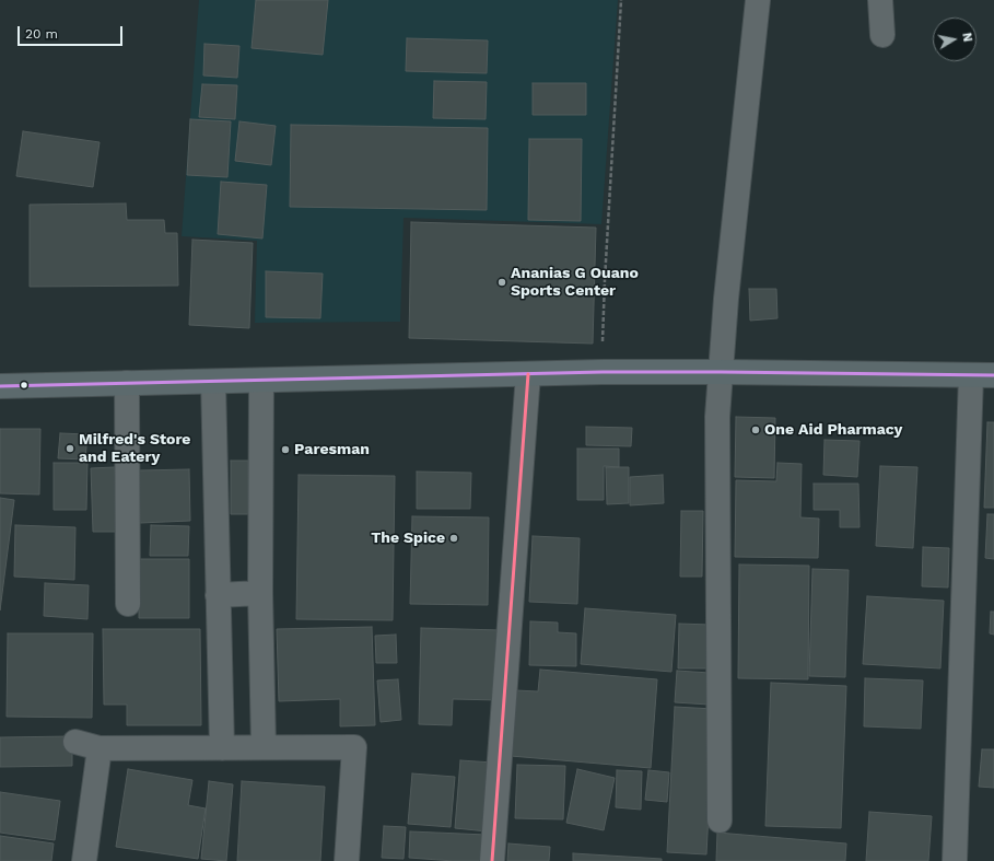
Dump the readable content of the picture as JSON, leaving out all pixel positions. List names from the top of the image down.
{
  "places": [
    "Ananias G Ouano Sports Center",
    "One Aid Pharmacy",
    "Milfred's Store and Eatery",
    "Paresman",
    "The Spice"
  ],
  "scale_bar": "20 m",
  "north": "right"
}
